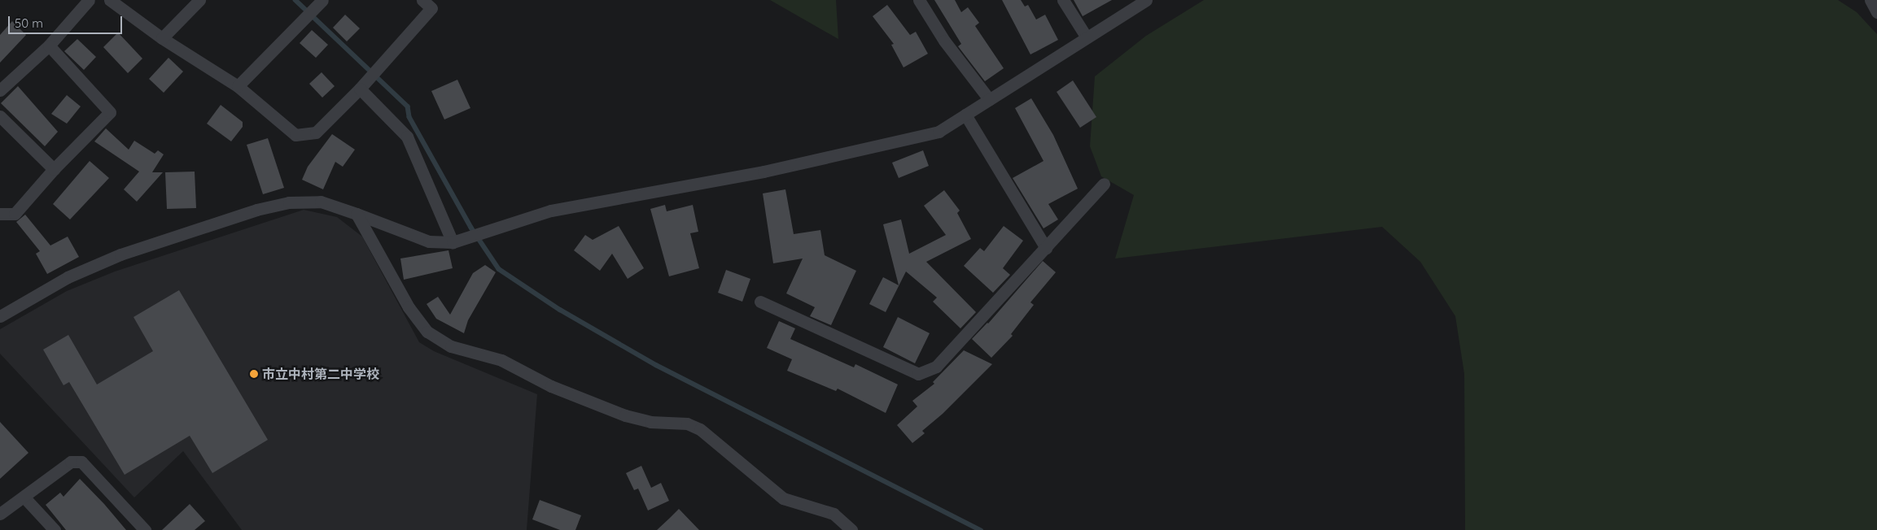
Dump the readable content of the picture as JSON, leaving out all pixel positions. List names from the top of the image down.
{
  "places": ["市立中村第二中学校"],
  "scale_bar": "50 m"
}
